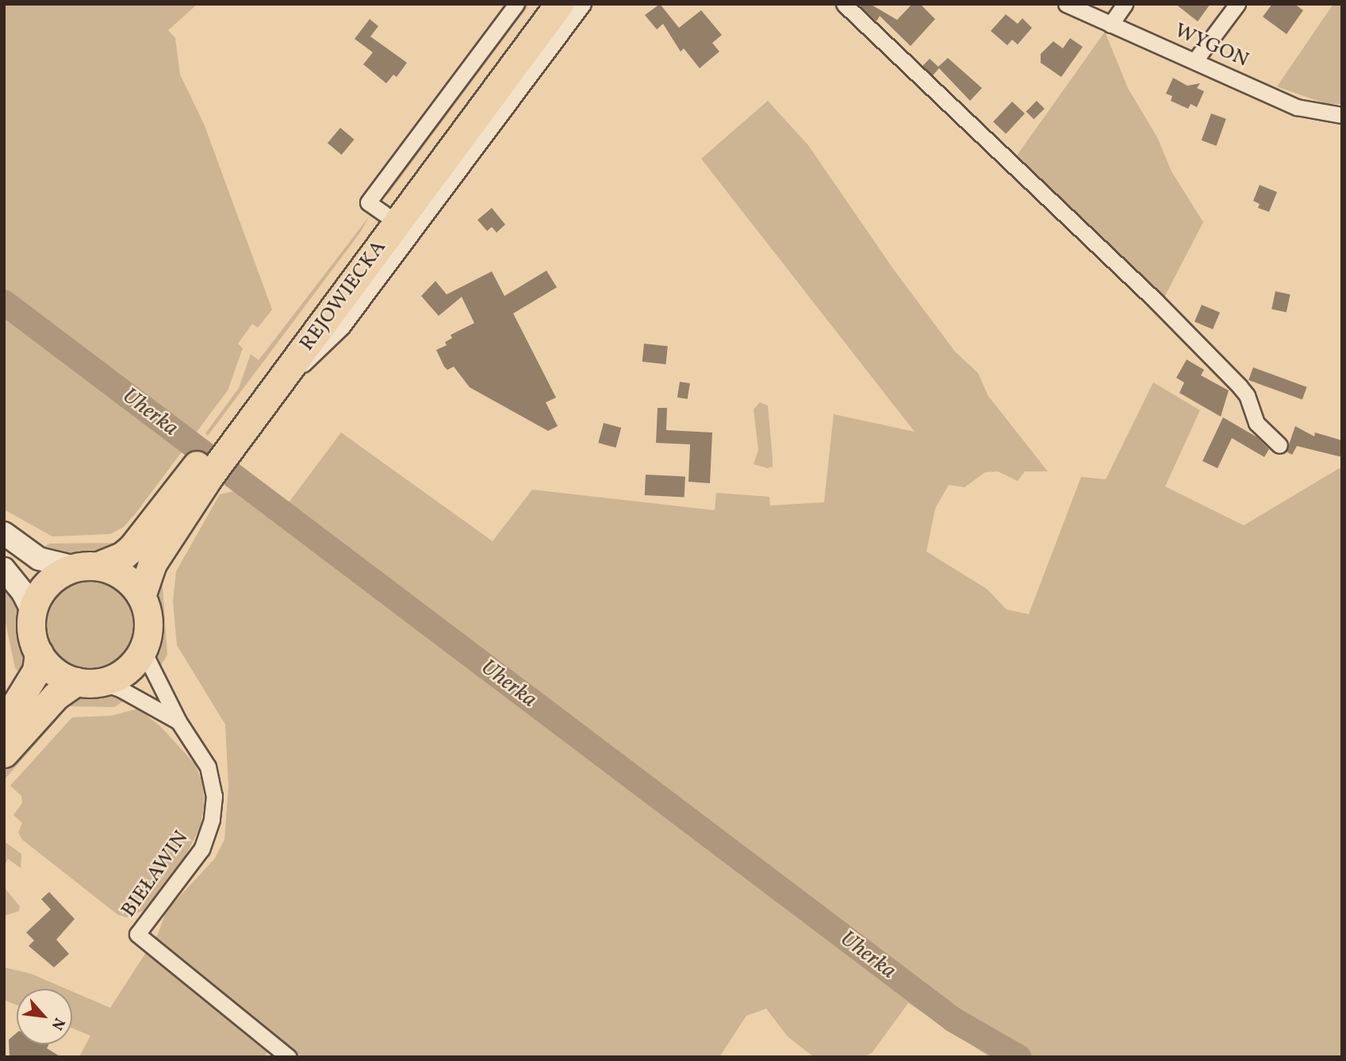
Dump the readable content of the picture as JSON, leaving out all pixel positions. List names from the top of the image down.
{
  "streets": {
    "highway": ["REJOWIECKA"],
    "street": ["WYGON", "BIEŁAWIN"]
  },
  "crossings": [
    ["REJOWIECKA", "BIEŁAWIN"]
  ],
  "water": ["Uherka"],
  "north": "bottom right"
}
